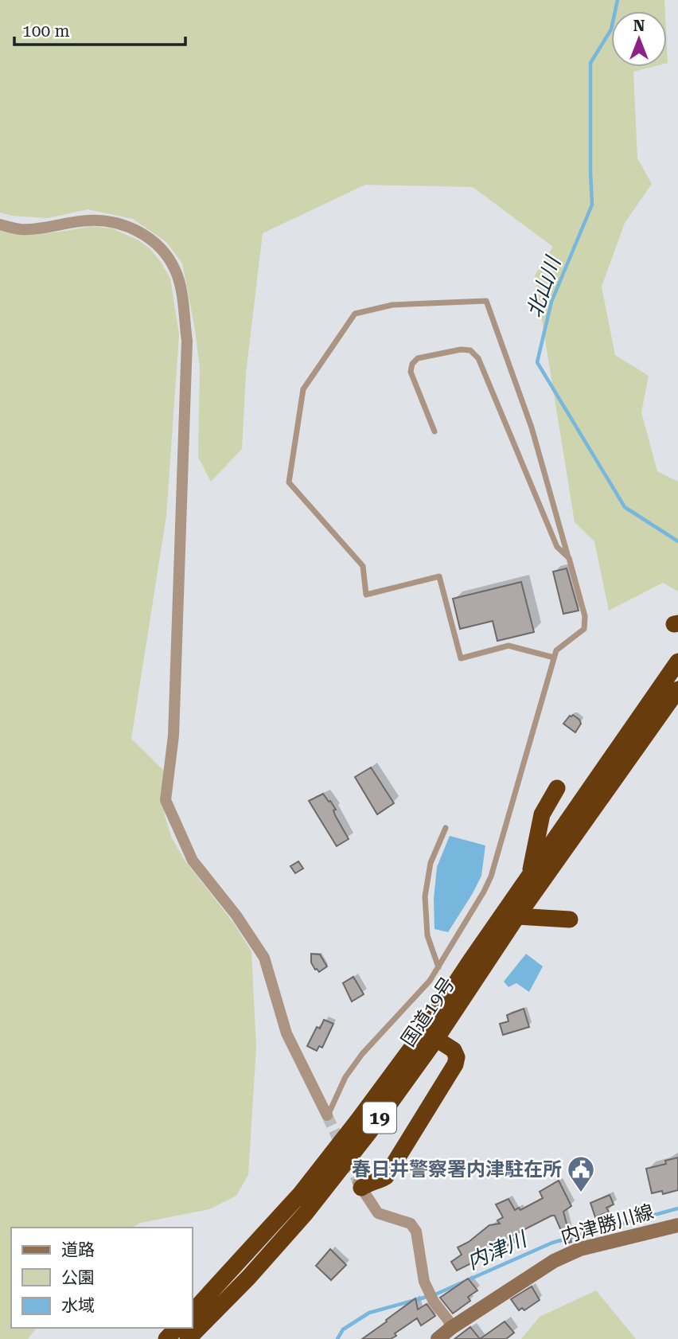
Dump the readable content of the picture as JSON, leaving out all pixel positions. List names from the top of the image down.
{
  "streets": {
    "highway": ["国道19号", "19"],
    "main road": ["内津勝川線"]
  },
  "water": ["北山川", "内津川"],
  "places": {
    "public building": ["春日井警察署内津駐在所"]
  },
  "legend": ["道路", "公園", "水域"],
  "scale_bar": "100 m",
  "north": "top"
}
